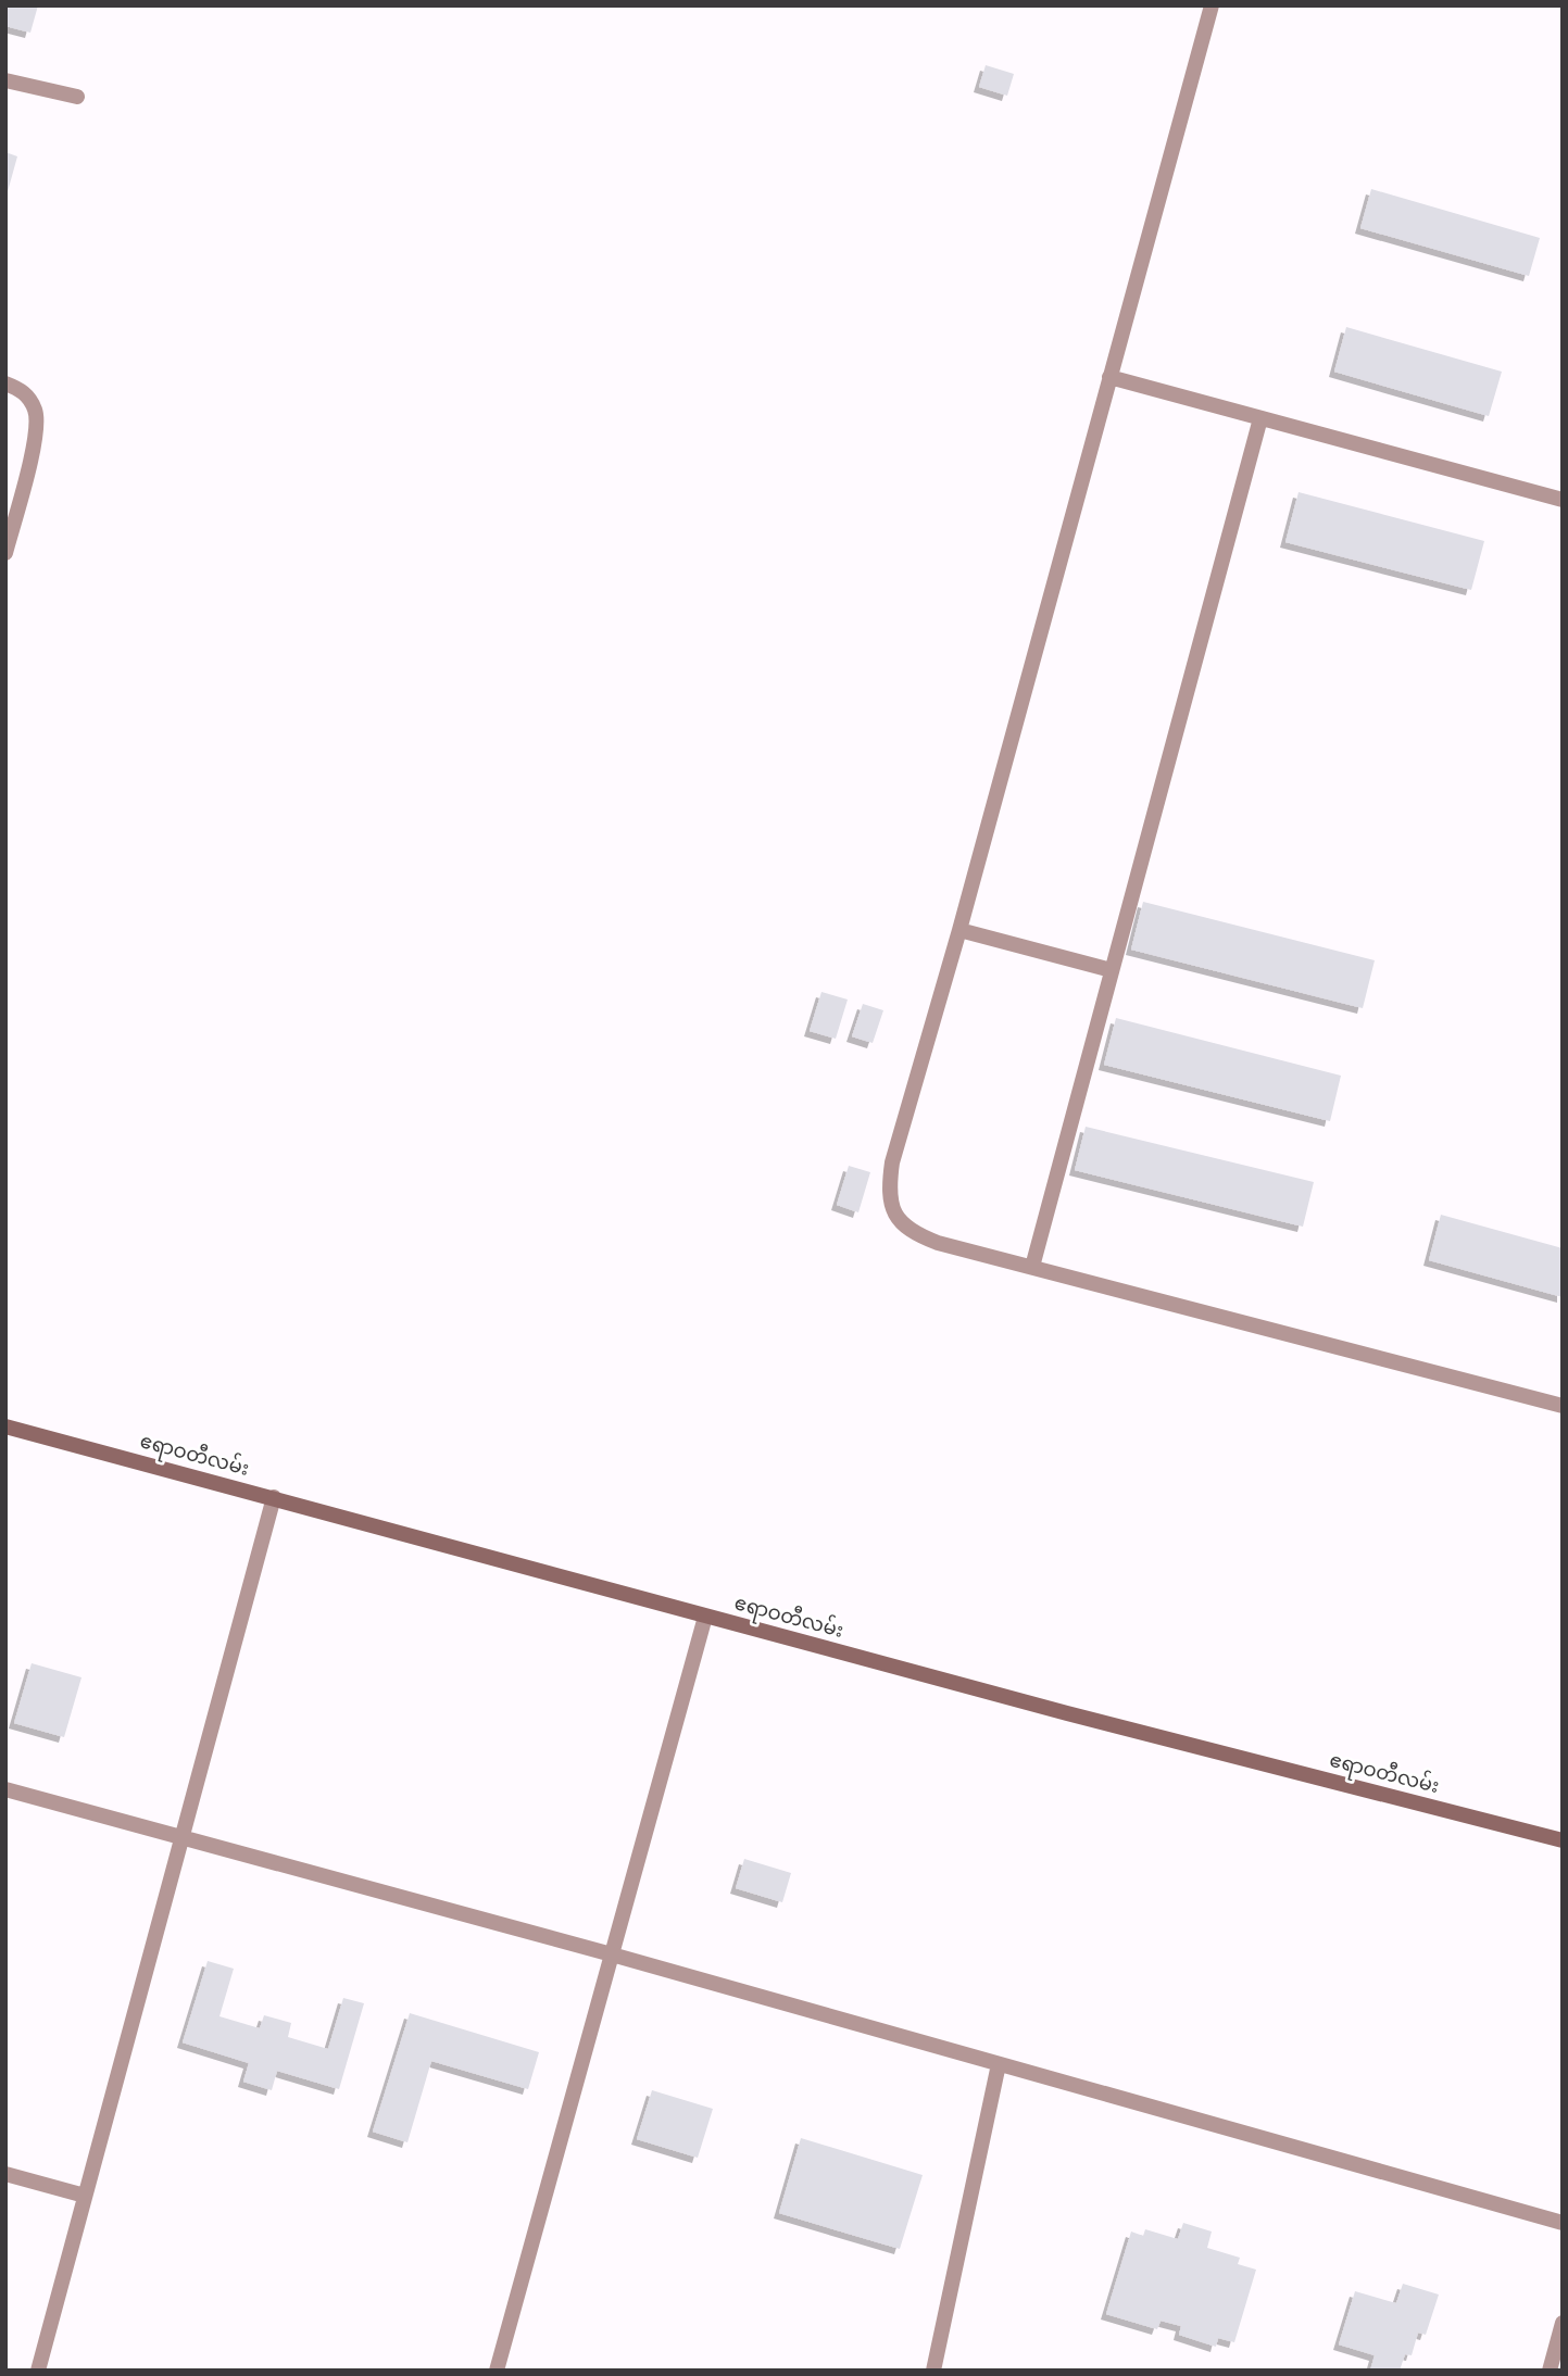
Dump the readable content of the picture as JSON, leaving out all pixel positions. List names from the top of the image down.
{
  "streets": {
    "street": ["ဧရာဝတီလမ်း"]
  }
}
